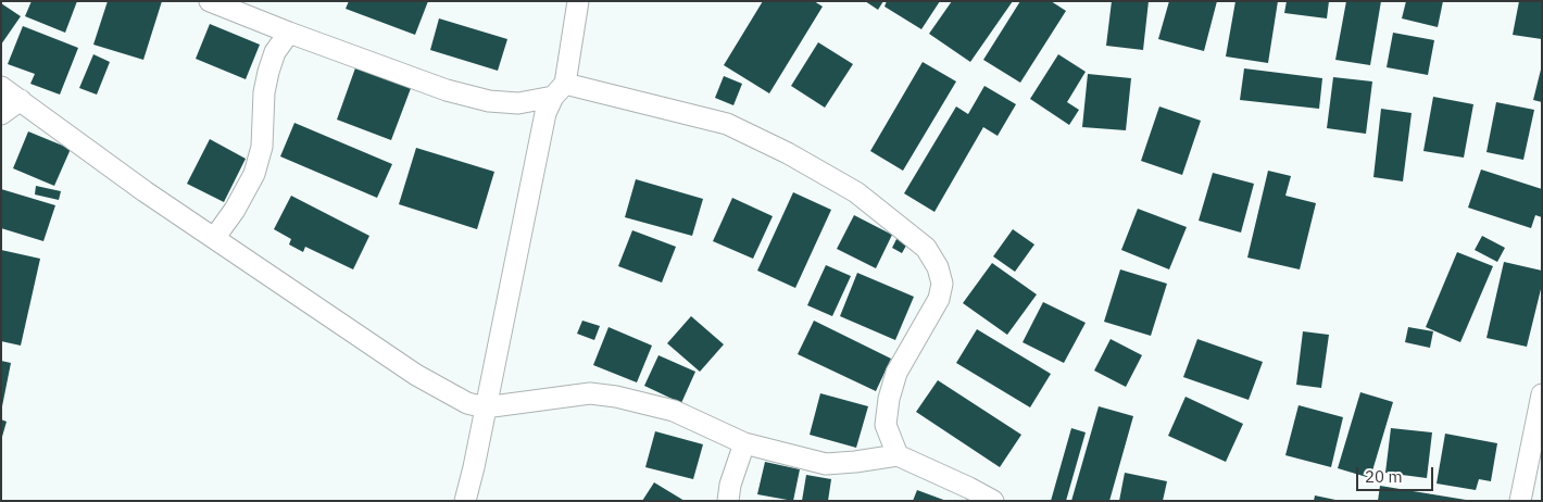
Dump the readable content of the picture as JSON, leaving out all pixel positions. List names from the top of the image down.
{
  "scale_bar": "20 m"
}
